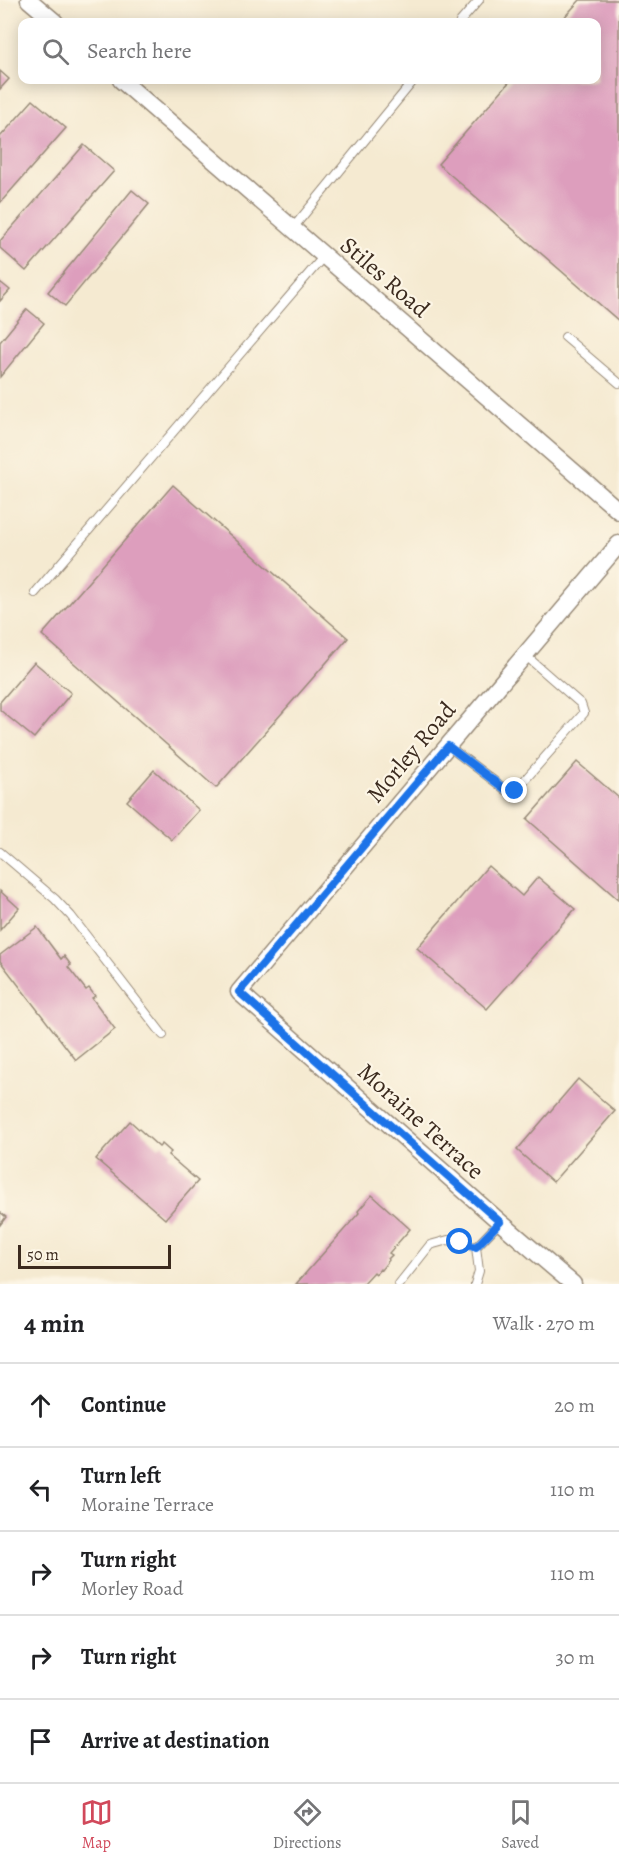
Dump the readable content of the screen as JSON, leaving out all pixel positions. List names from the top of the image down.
{
  "streets": {
    "street": ["Stiles Road", "Morley Road", "Moraine Terrace"]
  },
  "crossings": [
    ["Morley Road", "Moraine Terrace"]
  ],
  "scale_bar": "50 m",
  "page": {
    "search": "Search here",
    "scale": "50 m",
    "heading": ["4 min", "Walk · 270 m"],
    "list": [
      ["Continue", "20 m"],
      ["Turn left", "Moraine Terrace", "110 m"],
      ["Turn right", "Morley Road", "110 m"],
      ["Turn right", "30 m"],
      "Arrive at destination"
    ],
    "nav": ["Map", "Directions", "Saved"]
  }
}
